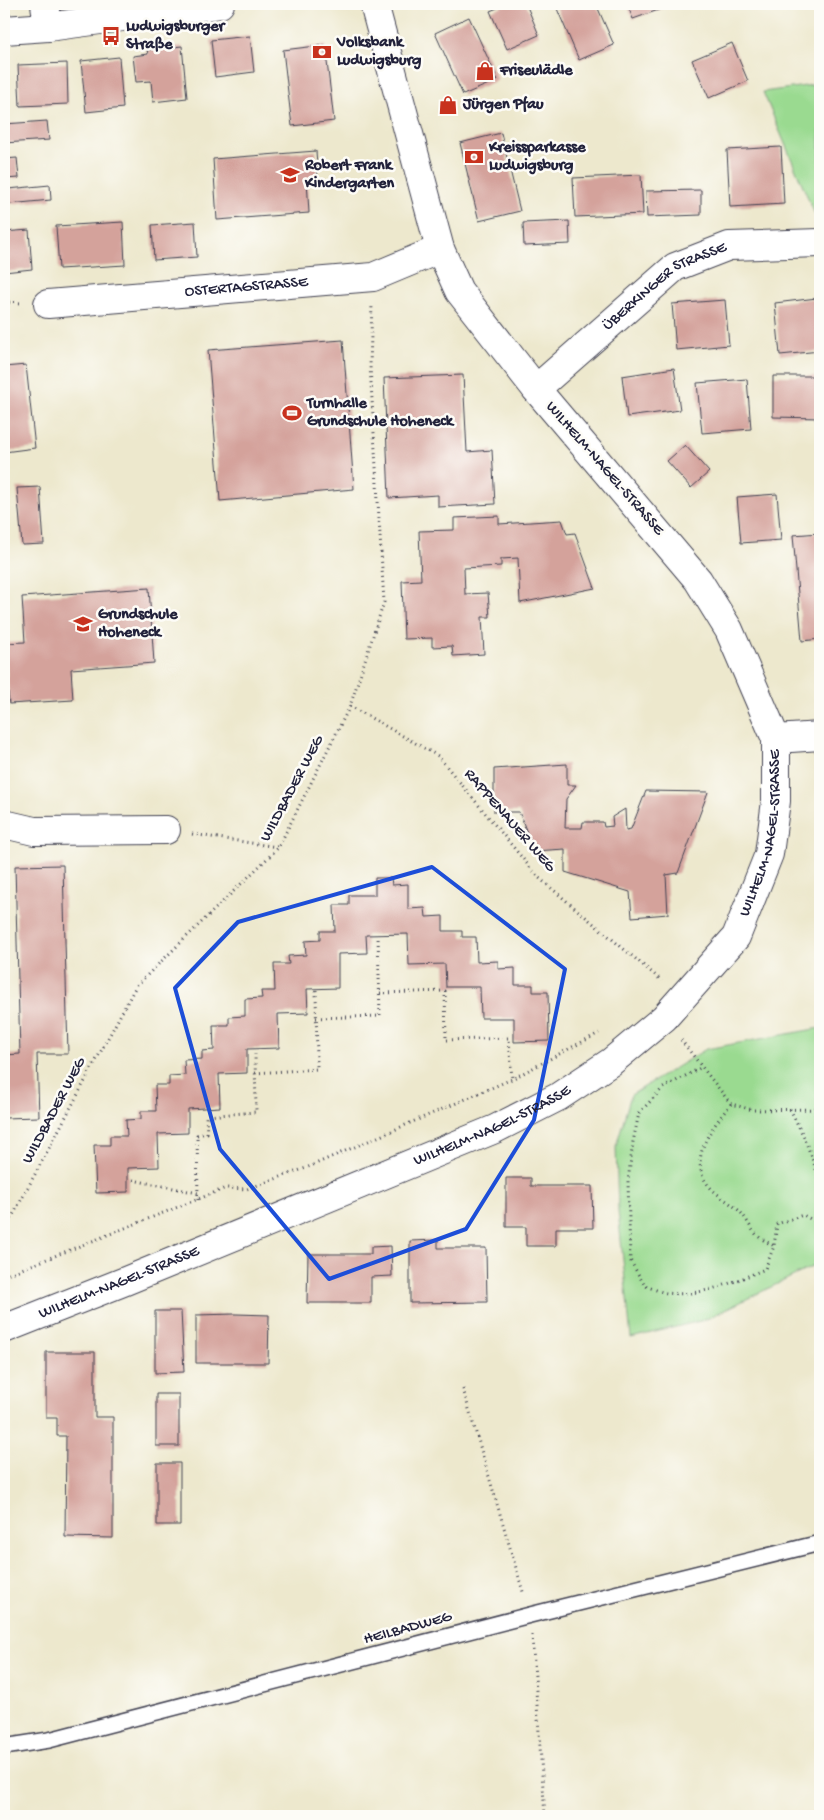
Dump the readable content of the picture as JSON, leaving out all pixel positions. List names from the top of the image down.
{
  "streets": {
    "street": ["OSTERTAGSTRASSE", "ÜBERKINGER STRASSE", "WILHELM-NAGEL-STRASSE"],
    "lane": ["HEILBADWEG"],
    "path": ["WILDBADER WEG", "RAPPENAUER WEG"]
  },
  "crossings": [
    ["OSTERTAGSTRASSE", "WILHELM-NAGEL-STRASSE"],
    ["OSTERTAGSTRASSE", "WILDBADER WEG"],
    ["ÜBERKINGER STRASSE", "WILHELM-NAGEL-STRASSE"],
    ["WILDBADER WEG", "RAPPENAUER WEG"]
  ],
  "places": {
    "bus stop": ["Ludwigsburger Straße"],
    "bank": ["Volksbank Ludwigsburg", "Kreissparkasse Ludwigsburg"],
    "shop": ["Friseulädle", "Jürgen Pfau"],
    "school or university": ["Robert Frank Kindergarten", "Grundschule Hoheneck"],
    "sports": ["Turnhalle Grundschule Hoheneck"]
  }
}
